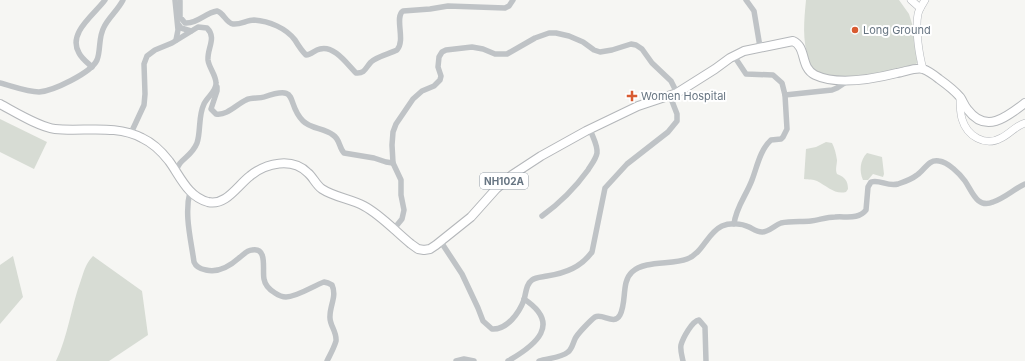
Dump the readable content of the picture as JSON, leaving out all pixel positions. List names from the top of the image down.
{
  "streets": {
    "highway": ["NH102A"]
  },
  "places": {
    "other": ["Long Ground"],
    "health": ["Women Hospital"]
  }
}
